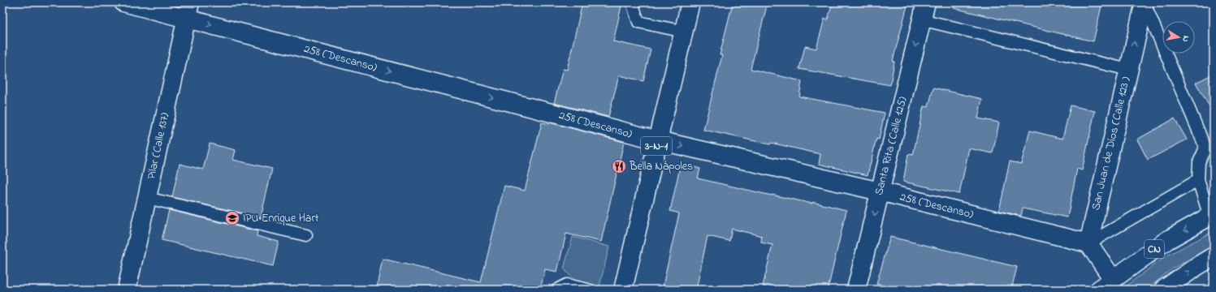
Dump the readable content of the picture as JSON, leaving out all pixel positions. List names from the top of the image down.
{
  "streets": {
    "main road": [
      "258 (Descanso)",
      "San Juan de Díos (Calle 123 )",
      "Pilar (Calle 137)",
      "3-N-1",
      "Santa Rita (Calle 125)",
      "CN"
    ]
  },
  "crossings": [
    ["258 (Descanso)", "San Juan de Díos (Calle 123 )"],
    ["258 (Descanso)", "Pilar (Calle 137)"],
    ["258 (Descanso)", "3-N-1"],
    ["258 (Descanso)", "Santa Rita (Calle 125)"]
  ],
  "one_way": ["258 (Descanso)", "Santa Rita (Calle 125)"],
  "places": {
    "restaurant": ["Bella Nápoles"],
    "school or university": ["IPU Enrique Hart"]
  },
  "north": "right"
}
